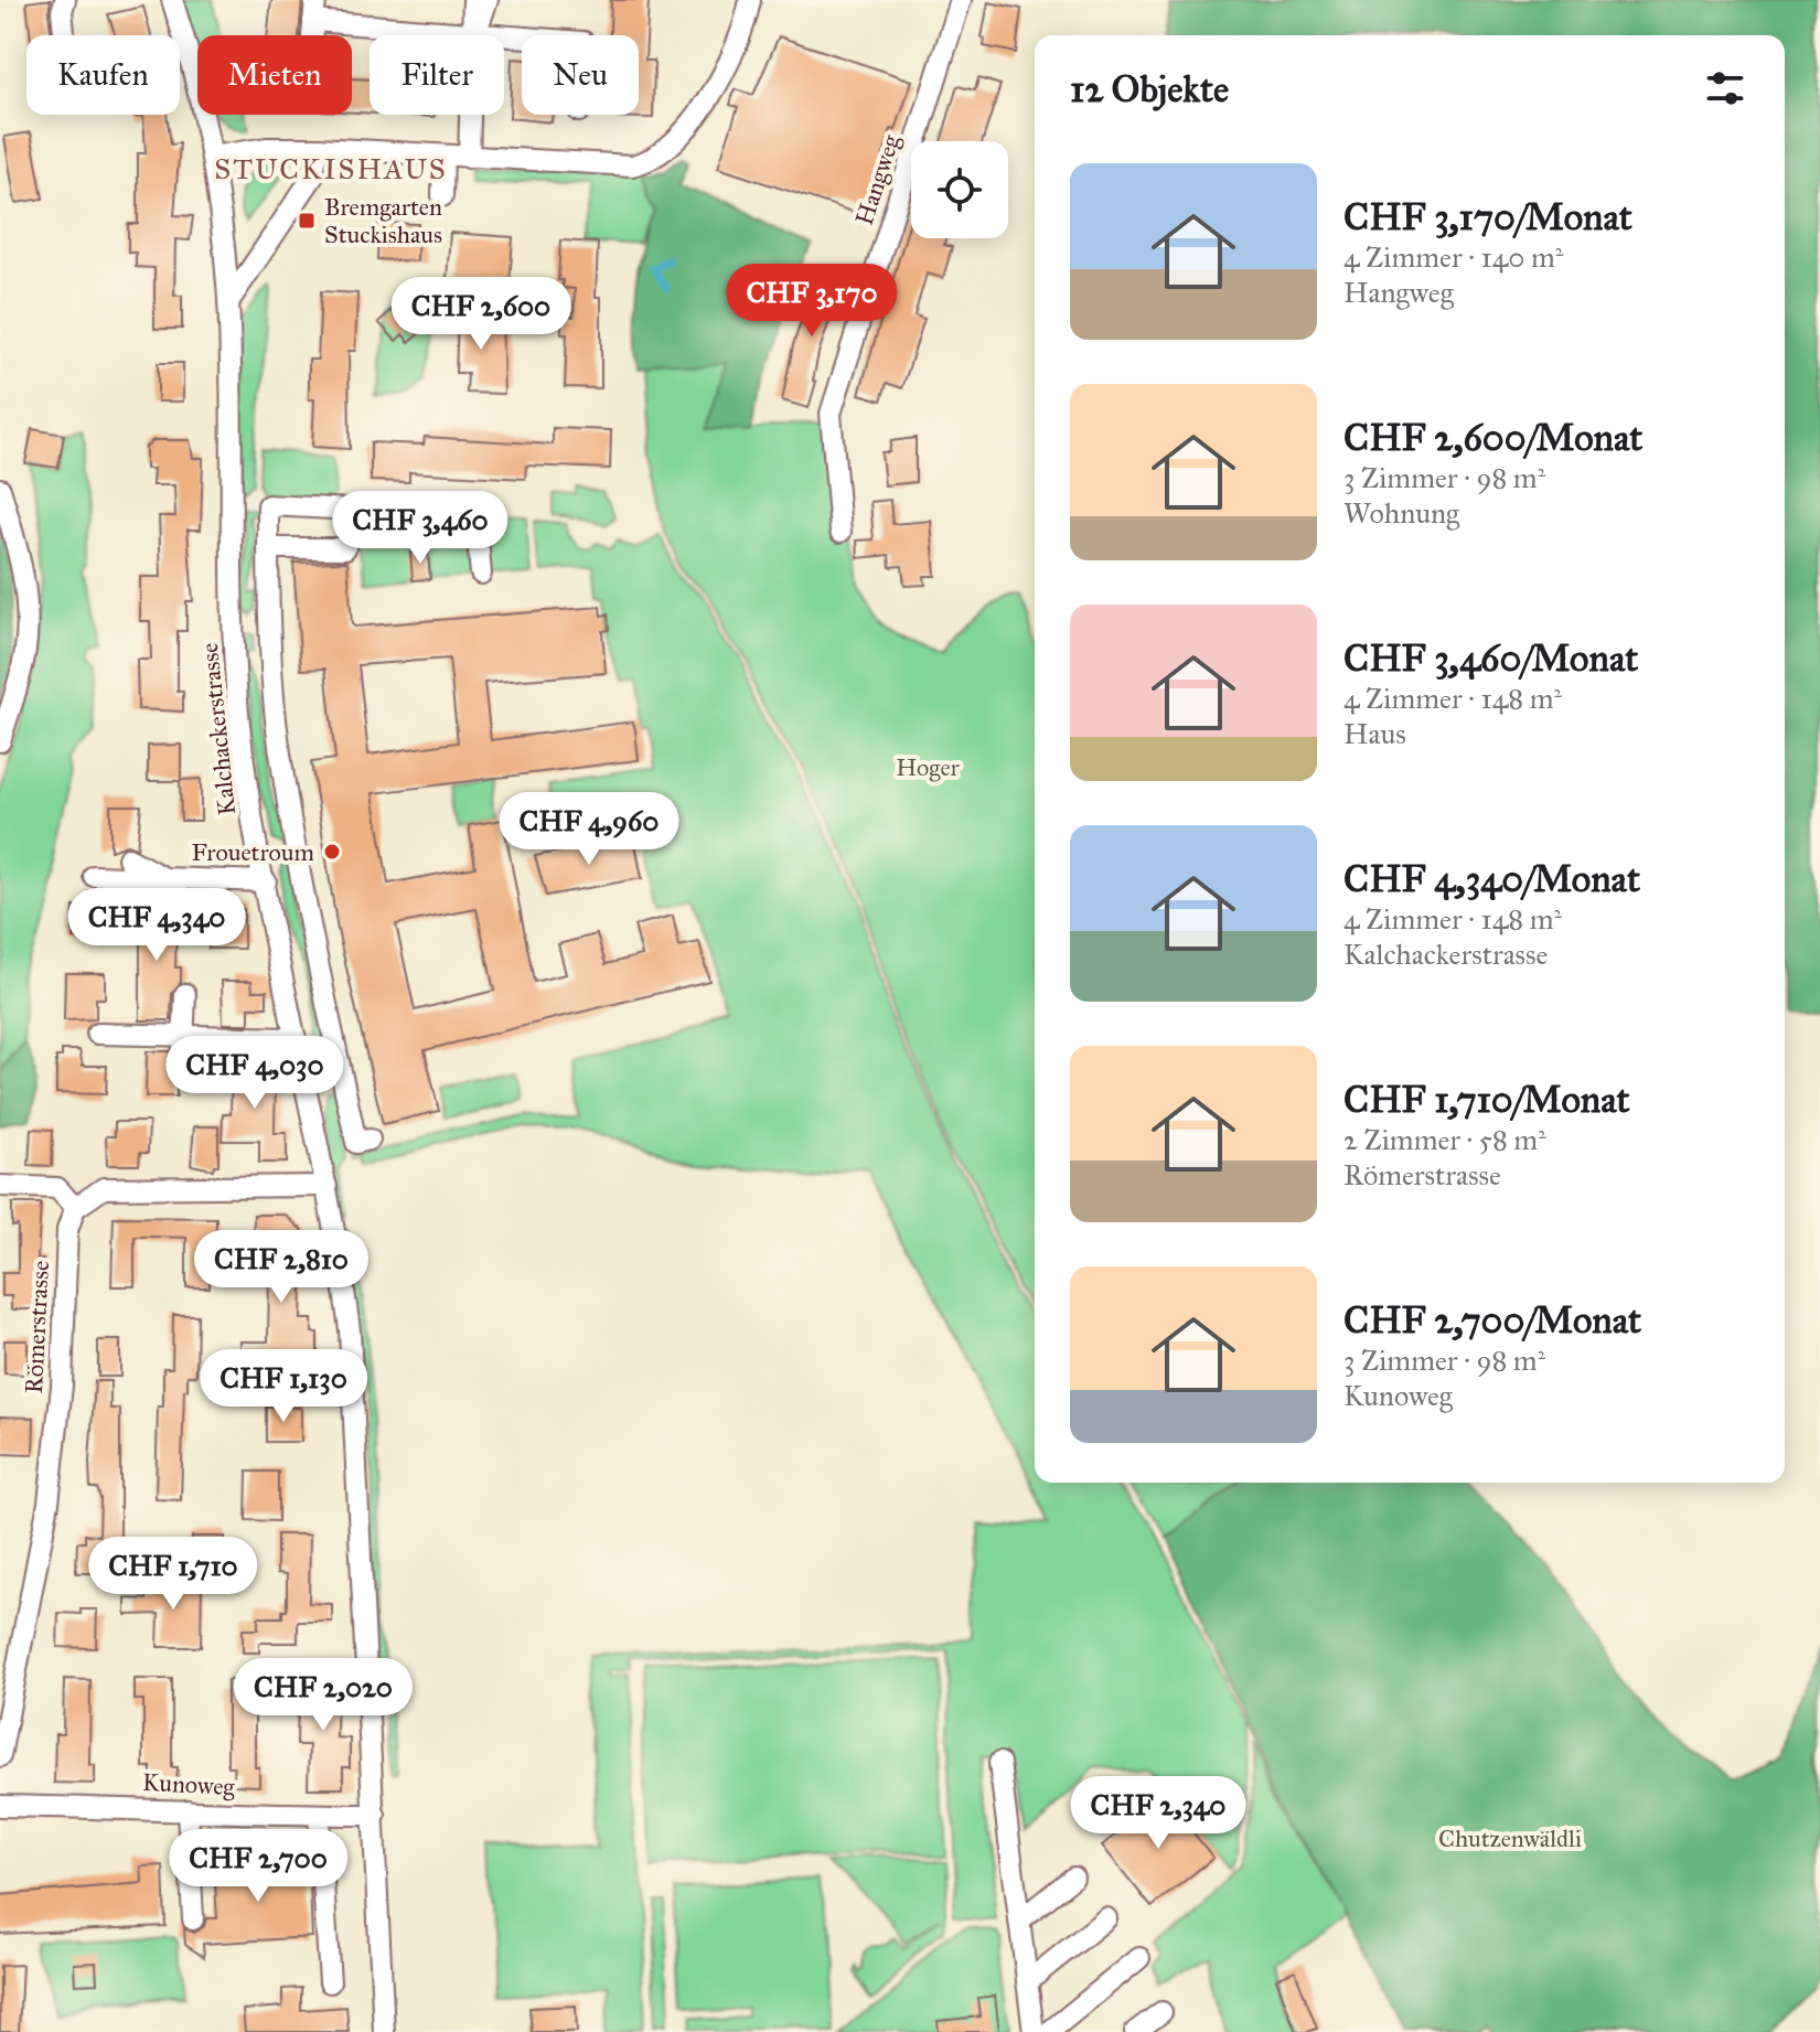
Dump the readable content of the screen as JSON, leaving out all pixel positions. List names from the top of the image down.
{
  "streets": {
    "street": [
      "Hangweg",
      "Kalchackerstrasse",
      "Römerstrasse",
      "Kunoweg"
    ]
  },
  "crossings": [
    ["Kalchackerstrasse", "Kunoweg"]
  ],
  "districts": ["STUCKISHAUS"],
  "parks": ["Hoger", "Chutzenwäldli"],
  "places": {
    "transit": ["Bremgarten Stuckishaus"],
    "other": ["Frouetroum"]
  },
  "page": {
    "chip": [
      "Kaufen",
      "Mieten",
      "Filter",
      "Neu"
    ],
    "heading": "12 Objekte",
    "list": [
      {
        "name": "CHF 3,170/Monat",
        "note": "4 Zimmer · 140 m² · Hangweg"
      },
      {
        "name": "CHF 2,600/Monat",
        "note": "3 Zimmer · 98 m² · Wohnung"
      },
      {
        "name": "CHF 3,460/Monat",
        "note": "4 Zimmer · 148 m² · Haus"
      },
      {
        "name": "CHF 4,340/Monat",
        "note": "4 Zimmer · 148 m² · Kalchackerstrasse"
      },
      {
        "name": "CHF 1,710/Monat",
        "note": "2 Zimmer · 58 m² · Römerstrasse"
      },
      {
        "name": "CHF 2,700/Monat",
        "note": "3 Zimmer · 98 m² · Kunoweg"
      }
    ],
    "price": [
      "CHF 3,170",
      "CHF 2,600",
      "CHF 3,460",
      "CHF 4,960",
      "CHF 4,340",
      "CHF 4,030",
      "CHF 2,810",
      "CHF 1,130",
      "CHF 1,710",
      "CHF 2,020",
      "CHF 2,340",
      "CHF 2,700"
    ]
  }
}
